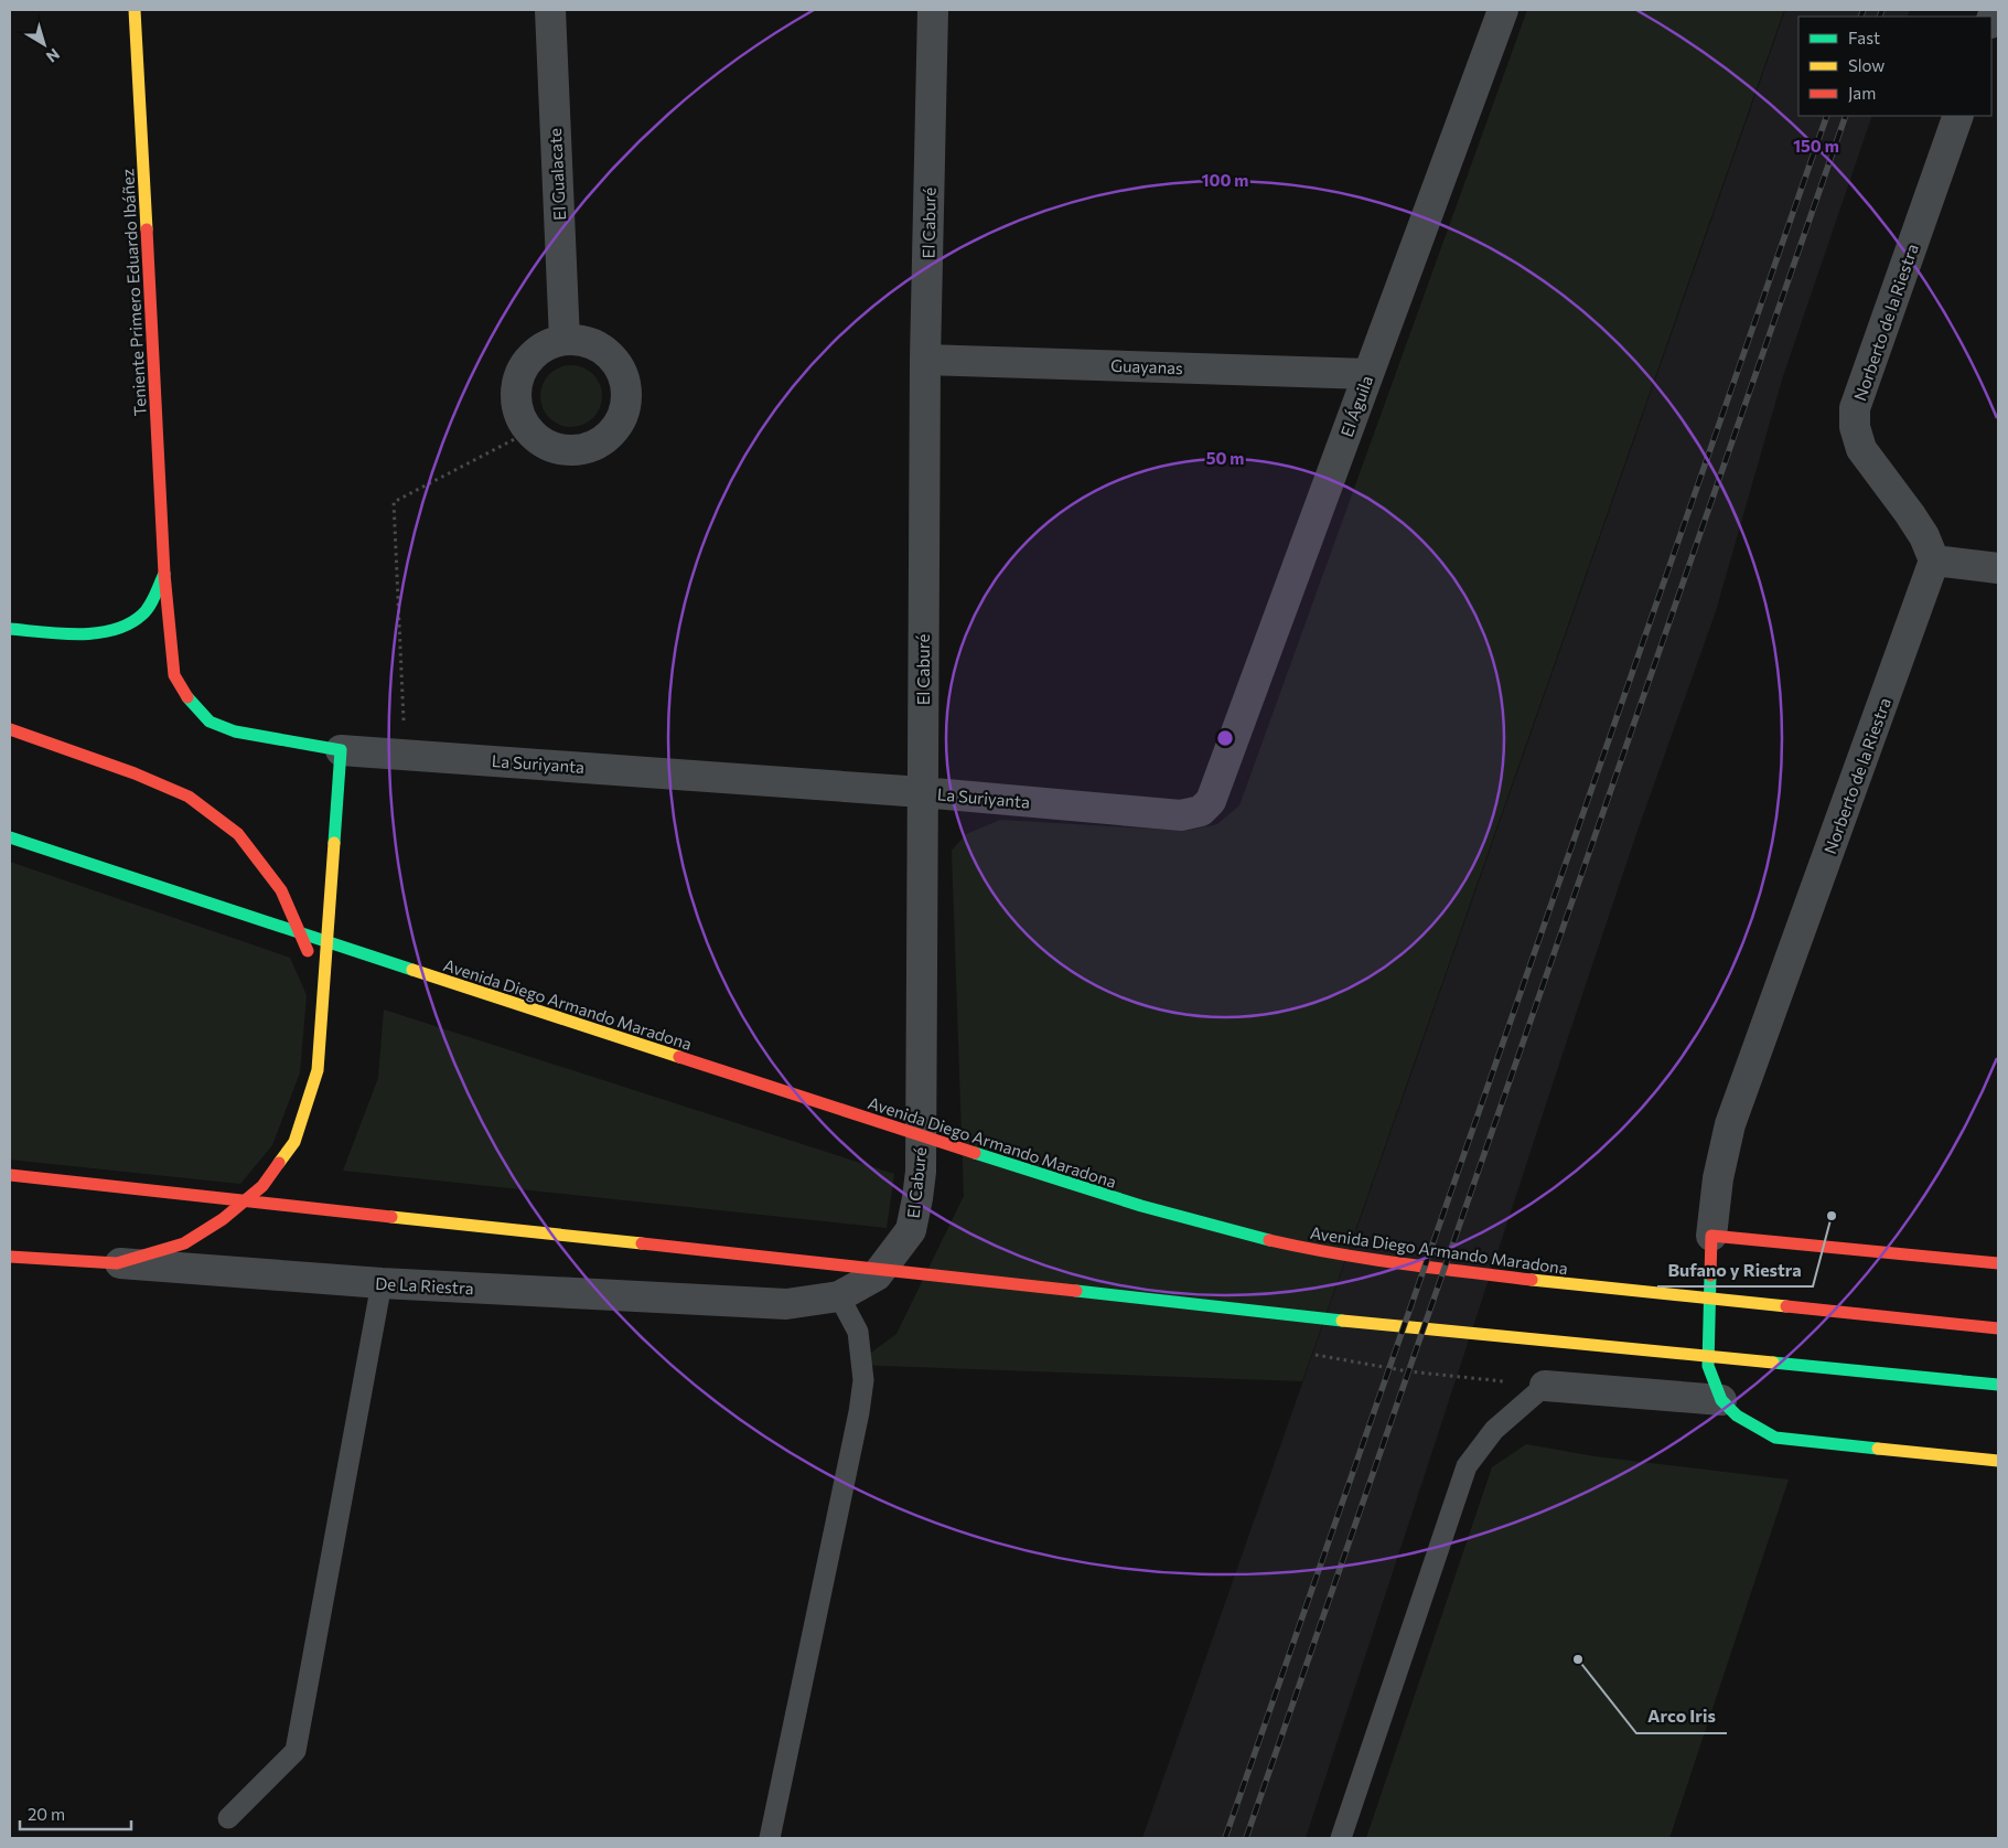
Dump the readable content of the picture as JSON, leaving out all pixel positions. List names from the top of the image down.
{
  "streets": {
    "main road": [
      "Teniente Primero Eduardo Ibáñez",
      "Norberto de la Riestra",
      "La Suriyanta",
      "Avenida Diego Armando Maradona",
      "De La Riestra"
    ],
    "street": [
      "El Gualacate",
      "El Caburé",
      "Guayanas",
      "El Águila"
    ]
  },
  "crossings": [
    ["El Caburé", "Guayanas"],
    ["El Caburé", "La Suriyanta"],
    ["El Caburé", "De La Riestra"],
    ["Teniente Primero Eduardo Ibáñez", "La Suriyanta"],
    ["Guayanas", "El Águila"],
    ["El Águila", "La Suriyanta"]
  ],
  "places": ["Bufano y Riestra", "Arco Iris"],
  "legend": ["Fast", "Slow", "Jam"],
  "scale_bar": "20 m",
  "north": "bottom right",
  "rings": ["150 m", "100 m", "50 m"]
}
